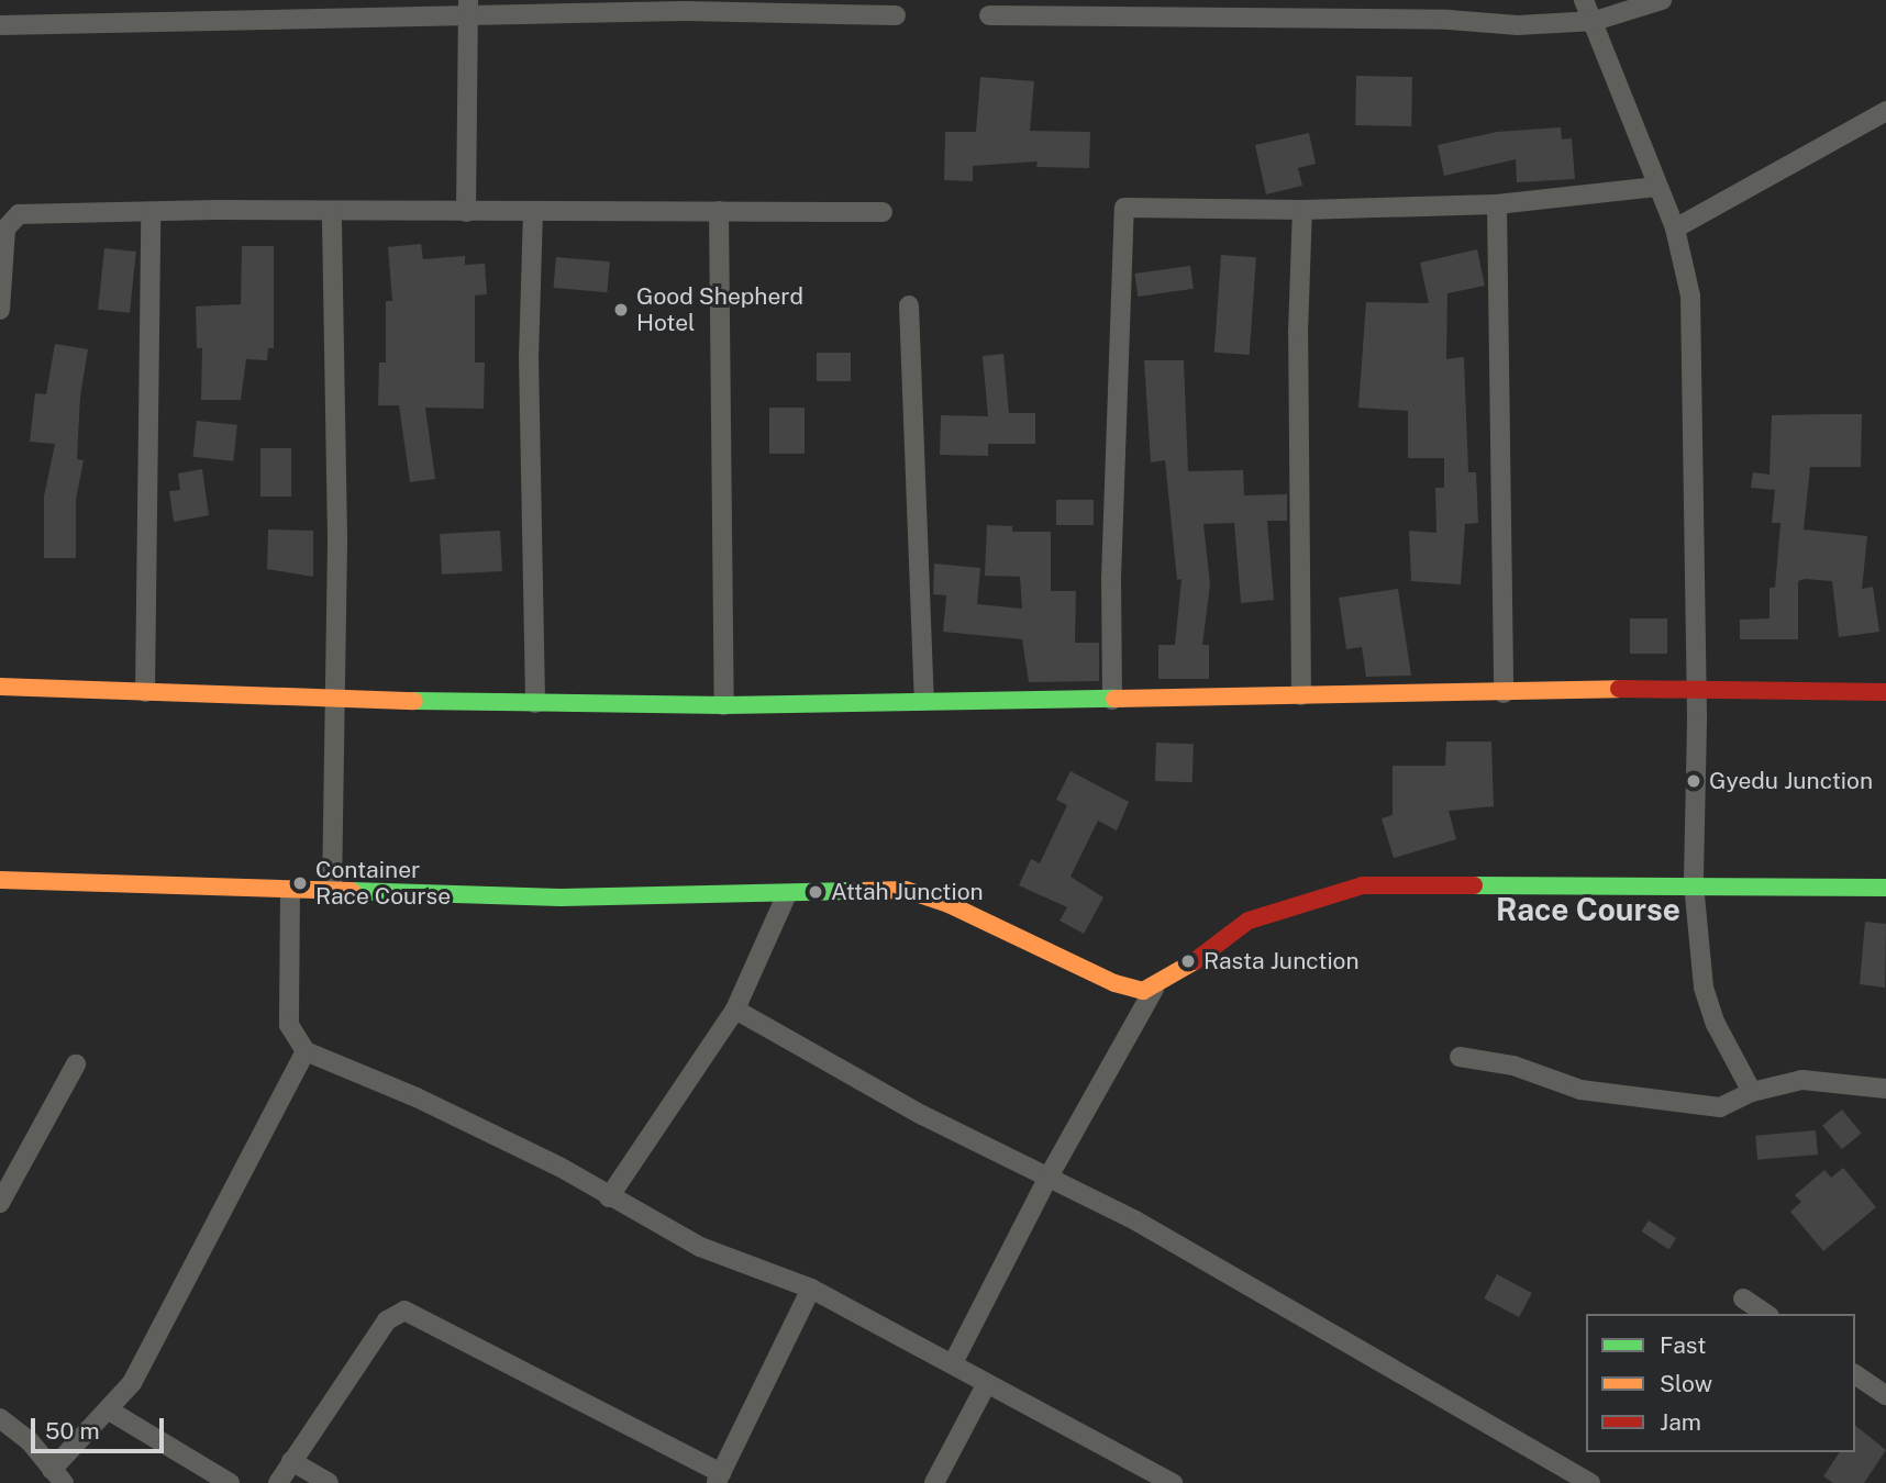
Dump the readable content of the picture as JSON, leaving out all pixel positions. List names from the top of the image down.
{
  "districts": ["Race Course"],
  "places": [
    "Good Shepherd Hotel",
    "Gyedu Junction",
    "Container Race Course",
    "Attah Junction",
    "Rasta Junction"
  ],
  "legend": ["Fast", "Slow", "Jam"],
  "scale_bar": "50 m"
}
